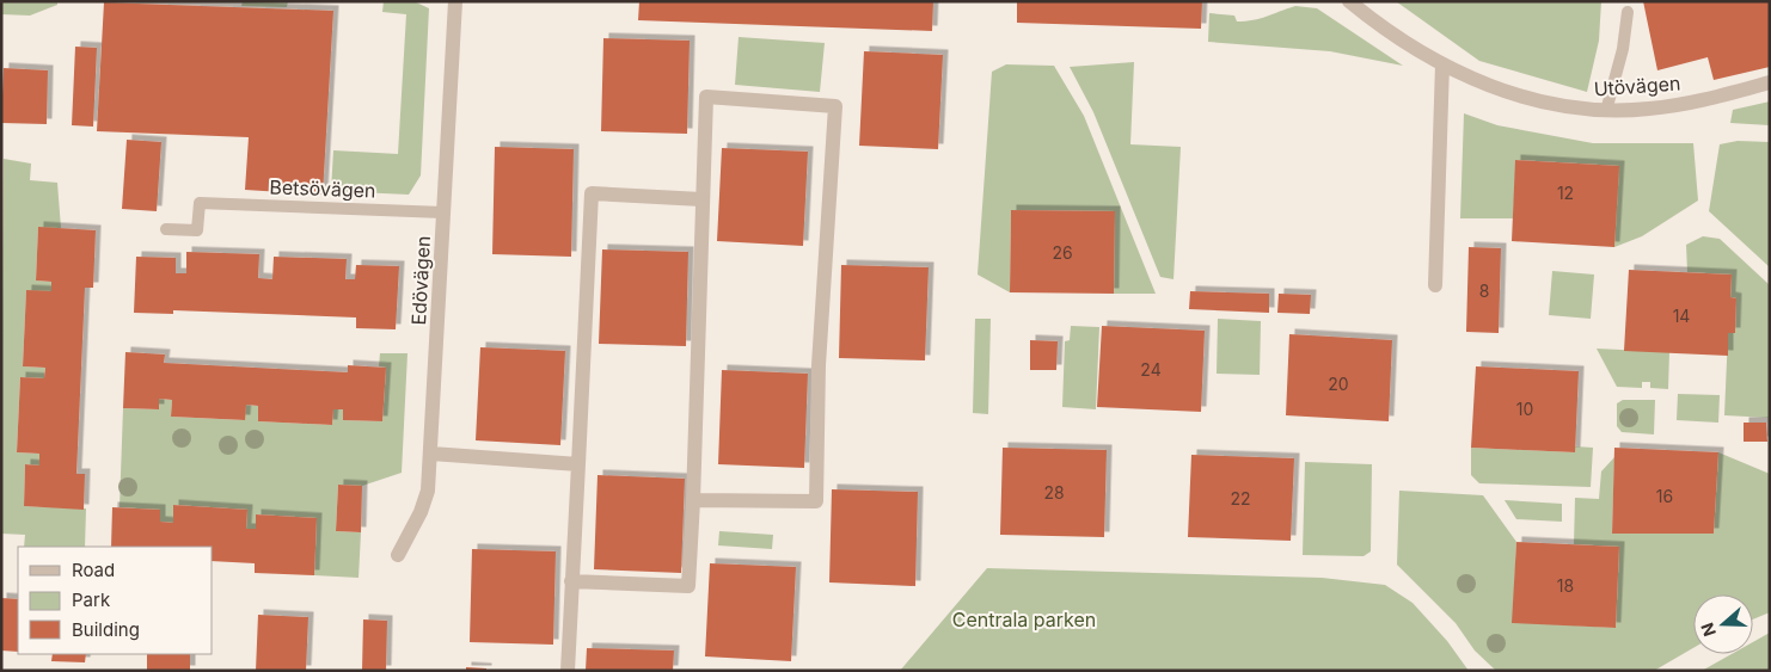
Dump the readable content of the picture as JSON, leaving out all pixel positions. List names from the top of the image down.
{
  "streets": {
    "street": ["Utövägen", "Edövägen"],
    "lane": ["Betsövägen"]
  },
  "crossings": [
    ["Betsövägen", "Edövägen"]
  ],
  "parks": ["Centrala parken"],
  "house_numbers": [
    "12",
    "26",
    "8",
    "14",
    "24",
    "20",
    "10",
    "28",
    "16",
    "22",
    "18"
  ],
  "legend": ["Road", "Park", "Building"],
  "north": "left"
}
